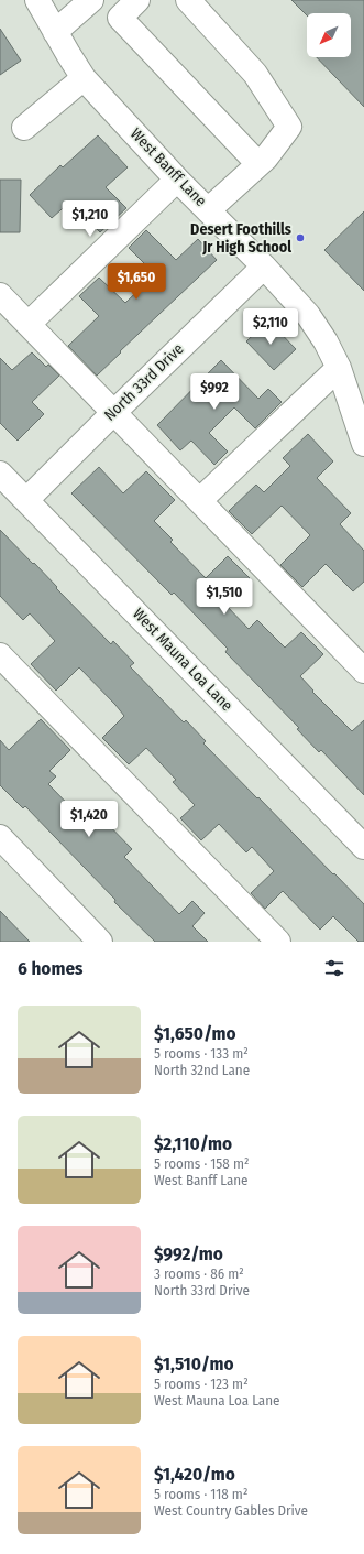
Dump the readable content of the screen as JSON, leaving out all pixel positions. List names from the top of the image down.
{
  "streets": {
    "street": ["West Banff Lane", "North 33rd Drive", "West Mauna Loa Lane"]
  },
  "crossings": [
    ["West Banff Lane", "North 33rd Drive"],
    ["North 33rd Drive", "West Mauna Loa Lane"]
  ],
  "places": ["Desert Foothills Jr High School"],
  "north": "bottom left",
  "page": {
    "price": [
      "$1,210",
      "$1,650",
      "$2,110",
      "$992",
      "$1,510",
      "$1,420"
    ],
    "heading": "6 homes",
    "list": [
      {
        "name": "$1,650/mo",
        "note": "5 rooms · 133 m² · North 32nd Lane"
      },
      {
        "name": "$2,110/mo",
        "note": "5 rooms · 158 m² · West Banff Lane"
      },
      {
        "name": "$992/mo",
        "note": "3 rooms · 86 m² · North 33rd Drive"
      },
      {
        "name": "$1,510/mo",
        "note": "5 rooms · 123 m² · West Mauna Loa Lane"
      },
      {
        "name": "$1,420/mo",
        "note": "5 rooms · 118 m² · West Country Gables Drive"
      }
    ]
  }
}
